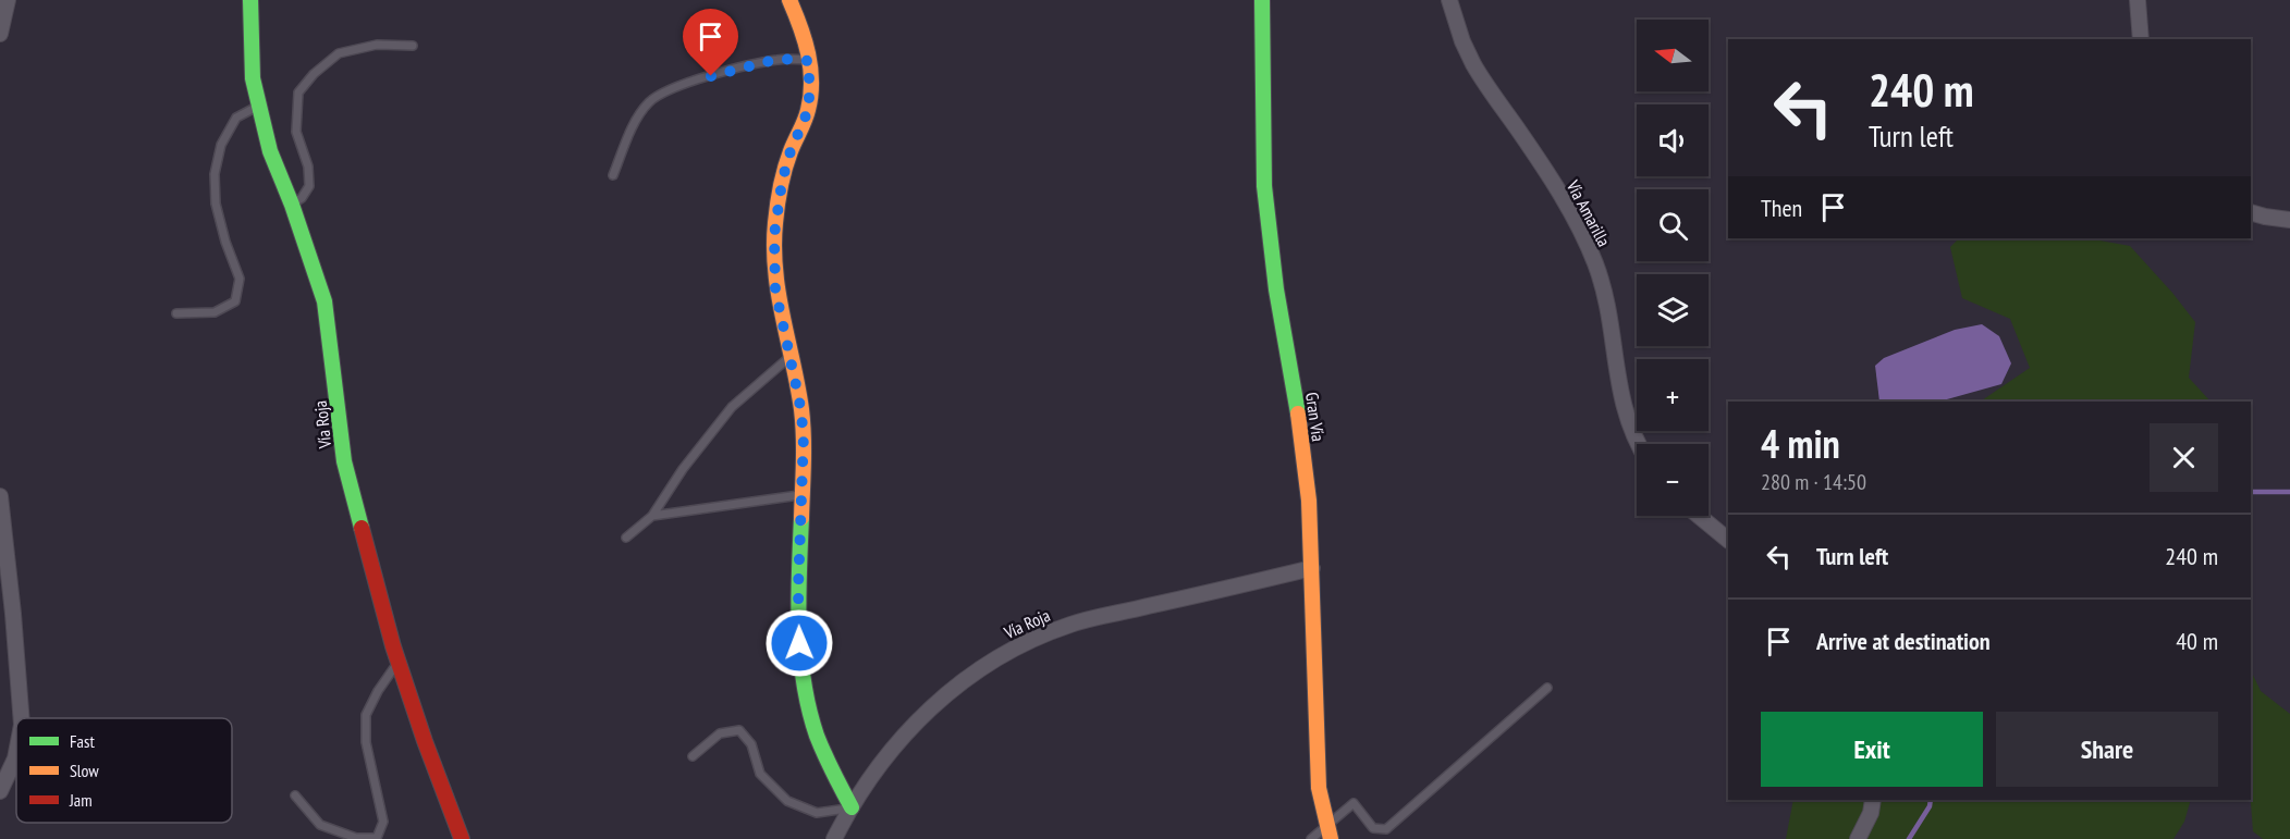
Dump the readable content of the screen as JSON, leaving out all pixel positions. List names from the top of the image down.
{
  "streets": {
    "street": ["Vía Amarilla", "Gran Vía", "Vía Roja"]
  },
  "crossings": [
    ["Gran Vía", "Vía Roja"]
  ],
  "legend": ["Fast", "Slow", "Jam"],
  "north": "left",
  "page": {
    "map_buttons": ["+", "−"],
    "turn": ["240 m", "Turn left"],
    "then": "Then",
    "heading": ["4 min", "280 m · 14:50"],
    "list": [
      {
        "name": "Turn left",
        "value": "240 m"
      },
      {
        "name": "Arrive at destination",
        "value": "40 m"
      }
    ],
    "buttons": ["Exit", "Share"]
  }
}
